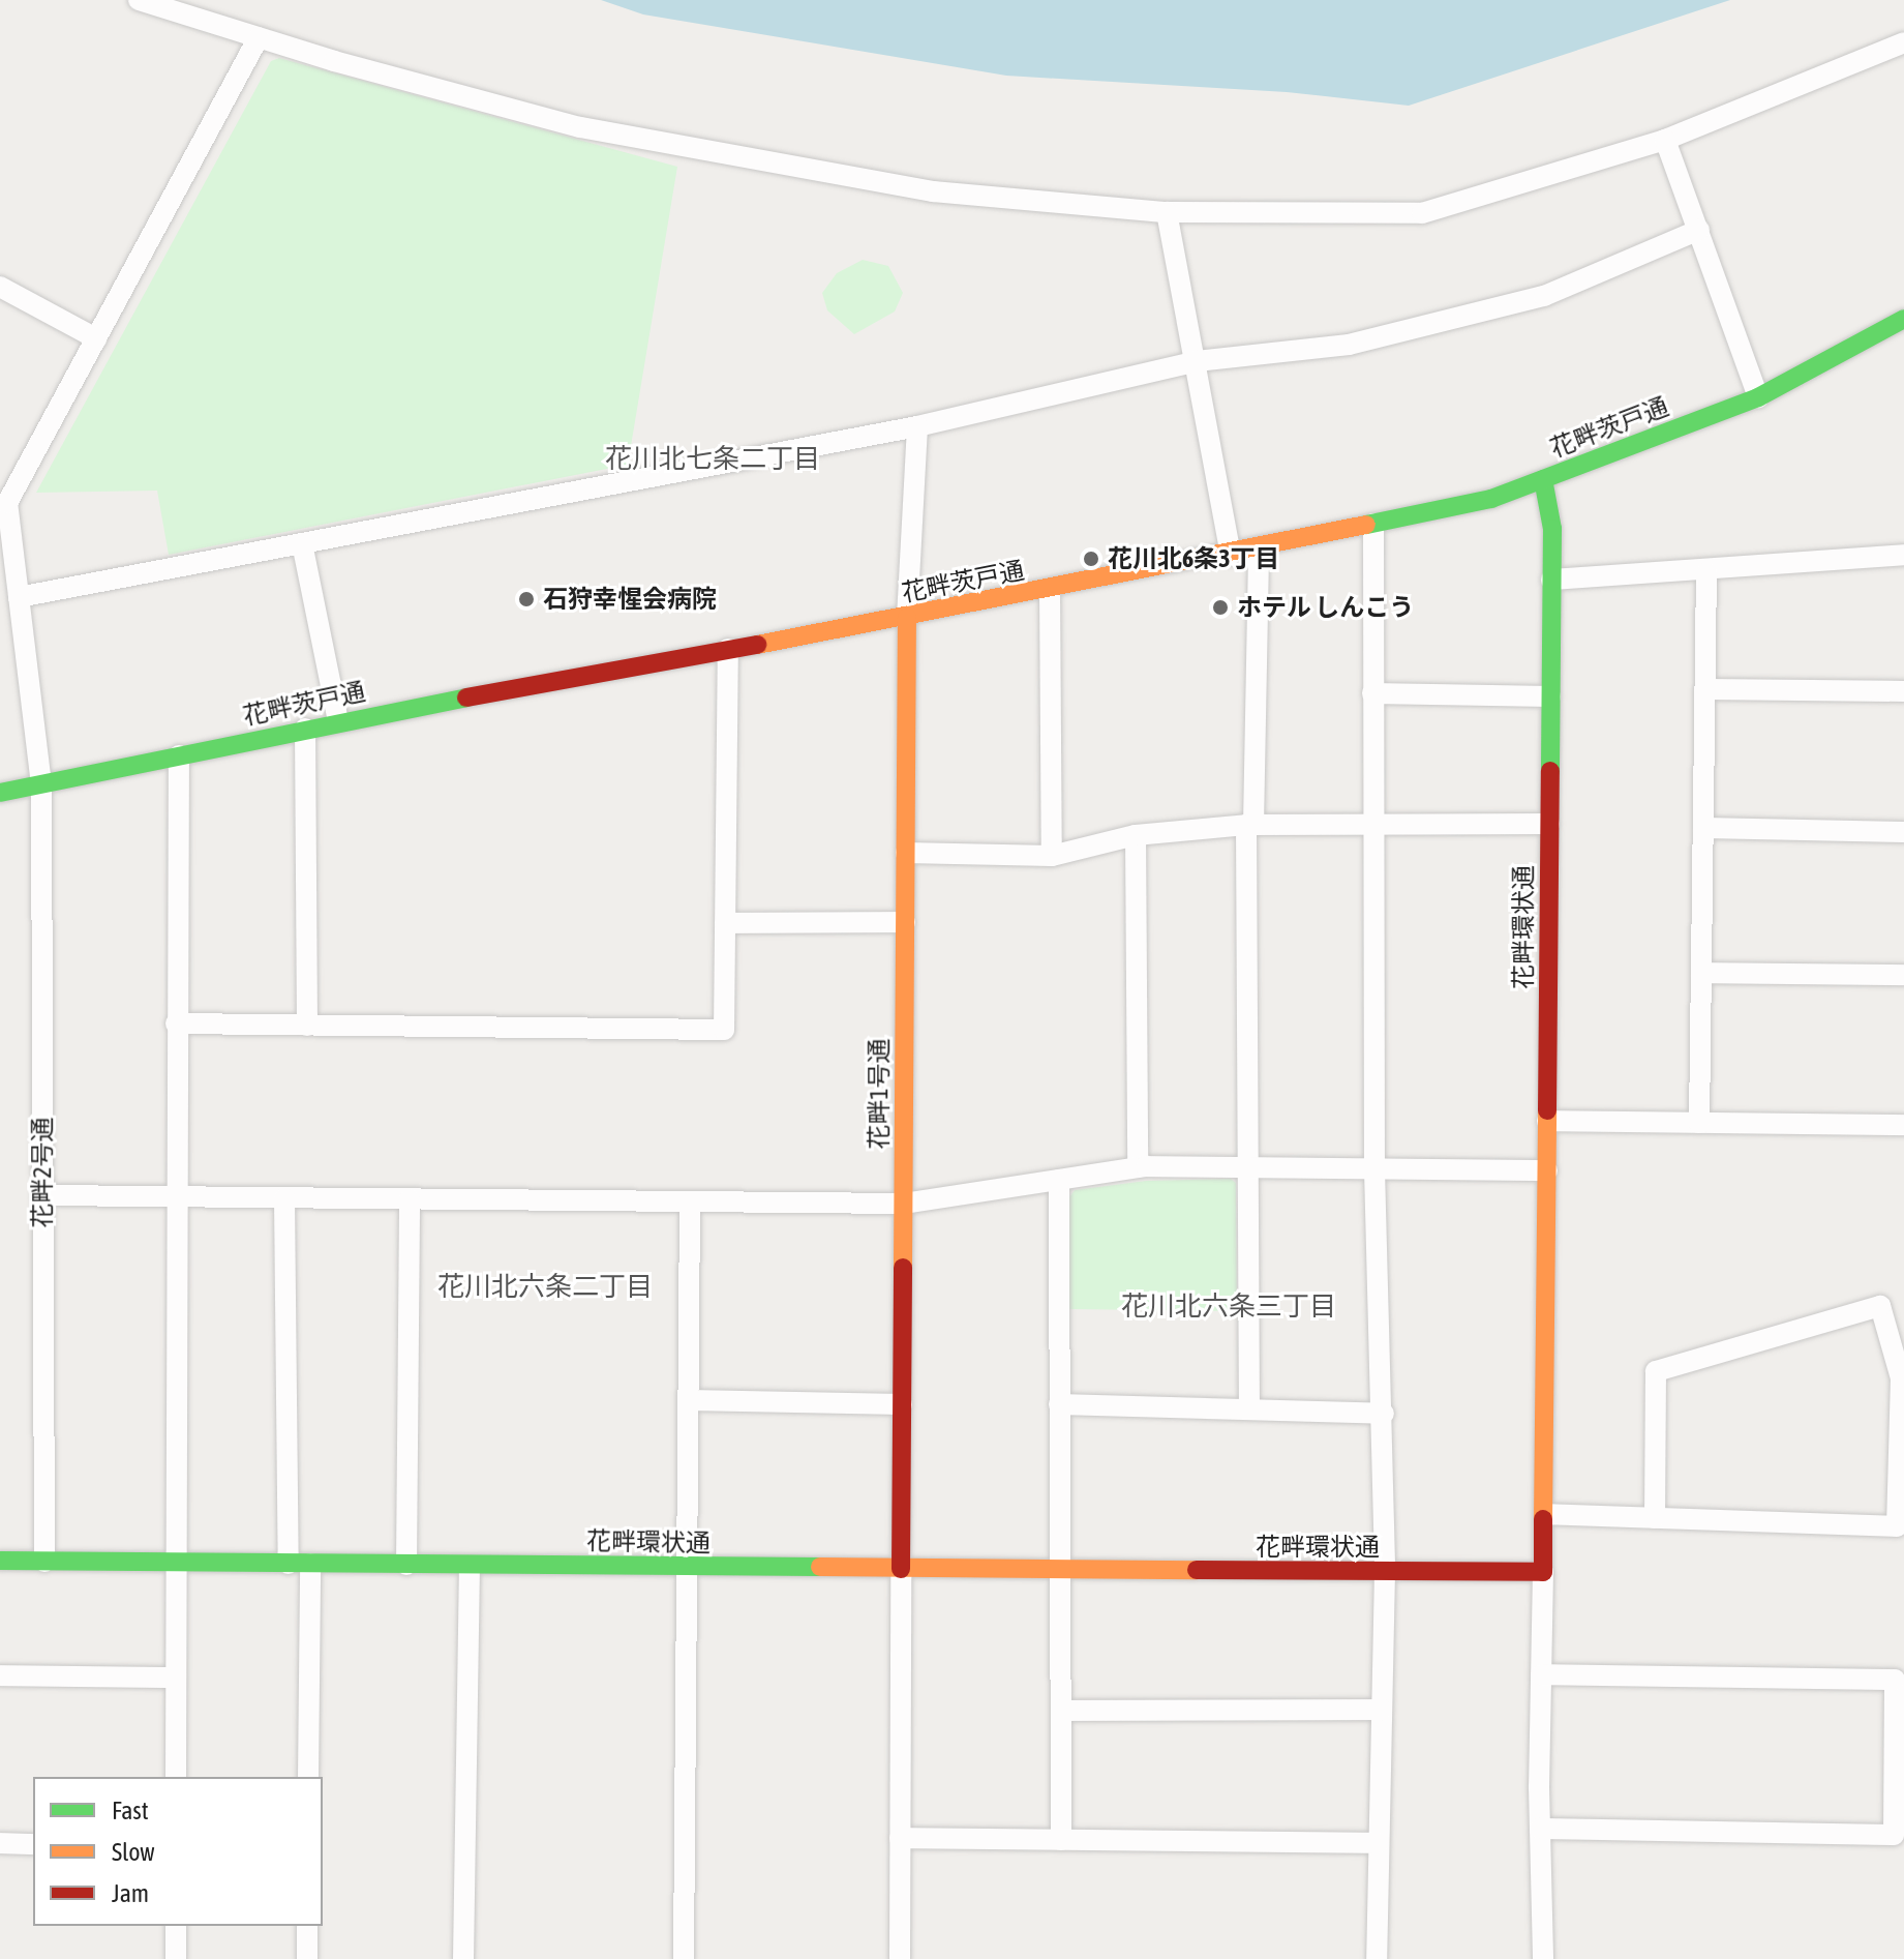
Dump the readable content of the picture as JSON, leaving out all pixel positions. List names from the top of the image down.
{
  "streets": {
    "street": [
      "花畔茨戸通",
      "花畔環状通",
      "花畔1号通",
      "花畔2号通"
    ]
  },
  "crossings": [
    ["花畔茨戸通", "花畔環状通"],
    ["花畔茨戸通", "花畔1号通"],
    ["花畔茨戸通", "花畔2号通"],
    ["花畔環状通", "花畔1号通"],
    ["花畔環状通", "花畔2号通"]
  ],
  "districts": ["花川北七条二丁目", "花川北六条二丁目", "花川北六条三丁目"],
  "places": ["花川北6条3丁目", "石狩幸惺会病院", "ホテル しんこう"],
  "legend": ["Fast", "Slow", "Jam"]
}
